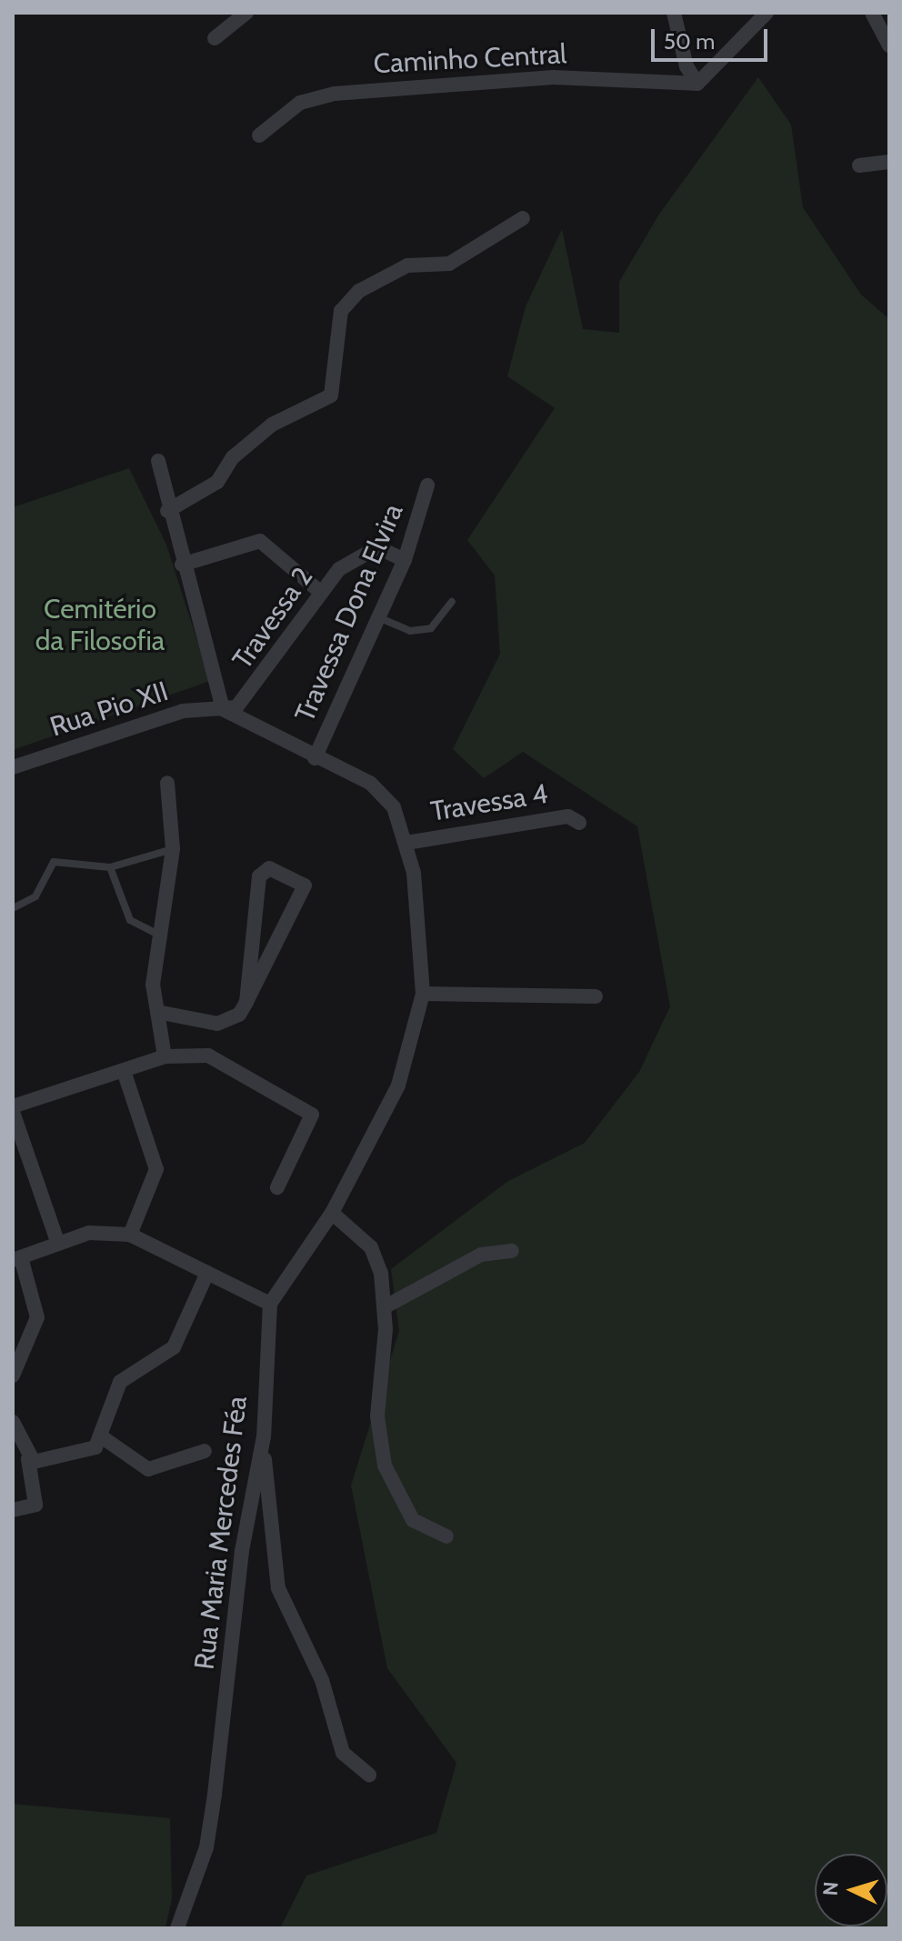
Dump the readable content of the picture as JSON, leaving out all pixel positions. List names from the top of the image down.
{
  "streets": {
    "street": [
      "Caminho Central",
      "Travessa Dona Elvira",
      "Travessa 2",
      "Rua Pio XII",
      "Travessa 4",
      "Rua Maria Mercedes Féa"
    ]
  },
  "crossings": [
    ["Travessa Dona Elvira", "Travessa 2"],
    ["Travessa 2", "Rua Pio XII"]
  ],
  "parks": ["Cemitério da Filosofia"],
  "scale_bar": "50 m",
  "north": "left"
}
